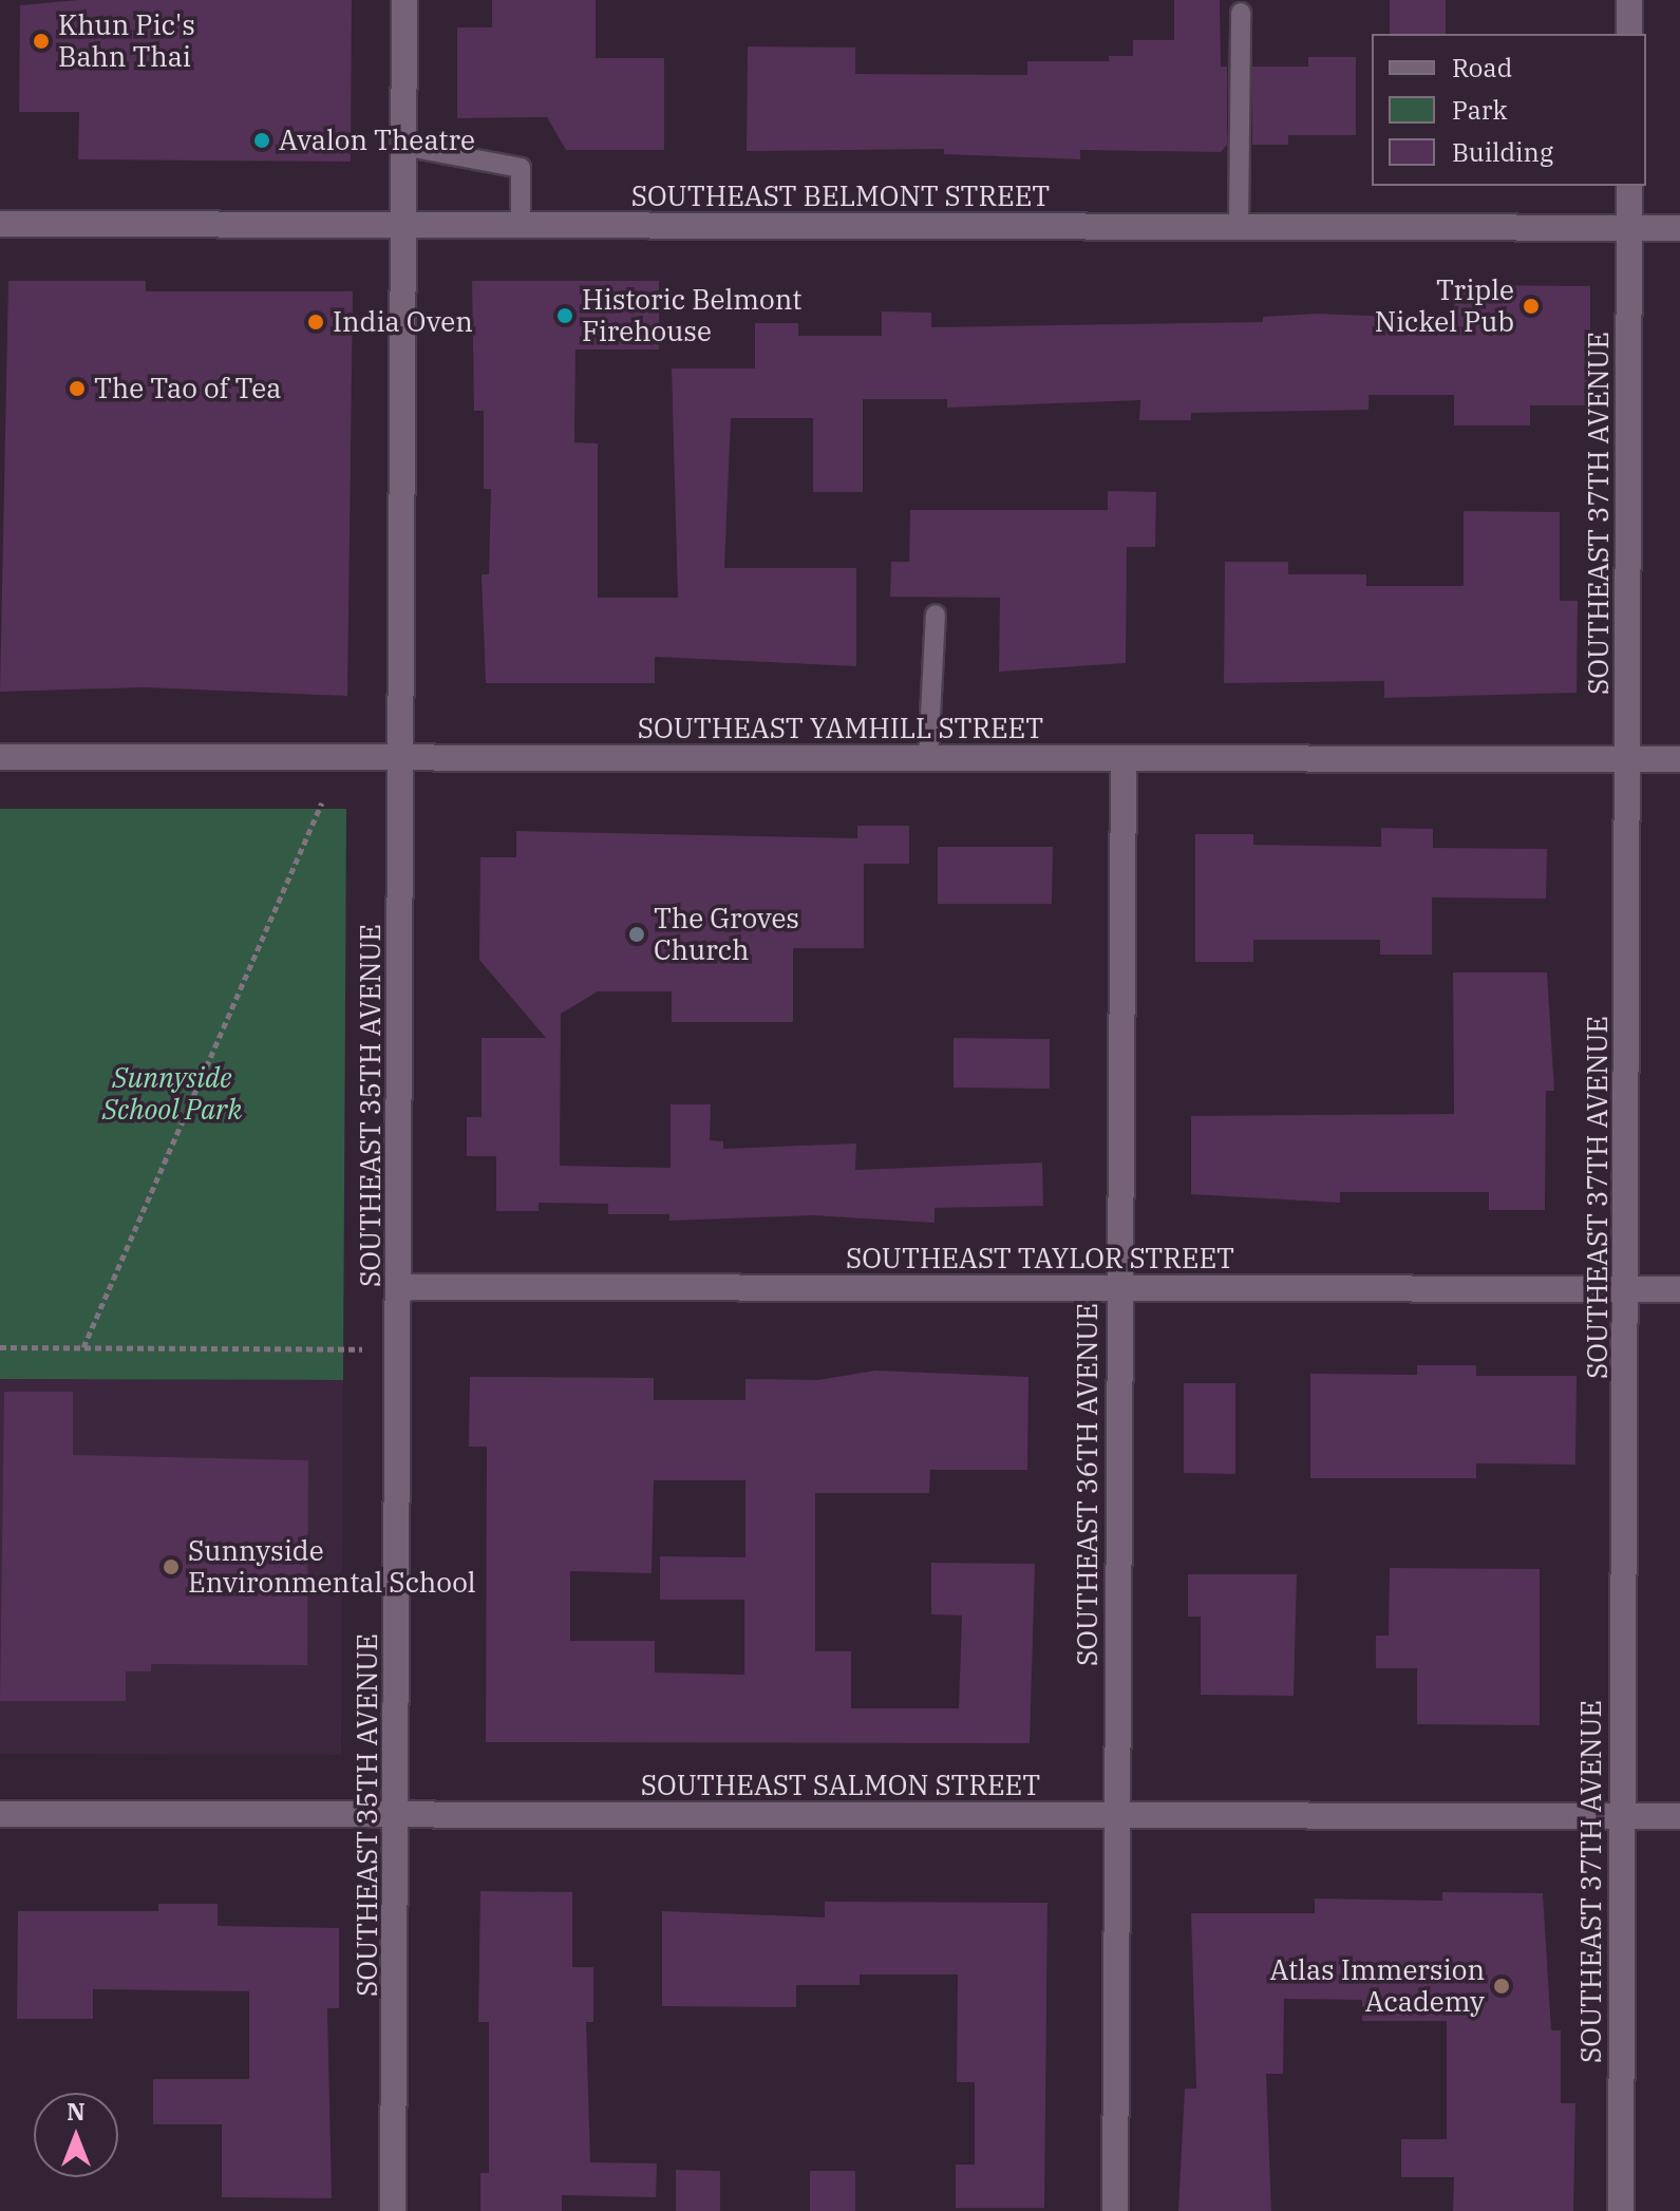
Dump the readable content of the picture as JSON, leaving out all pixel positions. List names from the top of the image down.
{
  "streets": {
    "street": [
      "SOUTHEAST BELMONT STREET",
      "SOUTHEAST 37TH AVENUE",
      "SOUTHEAST YAMHILL STREET",
      "SOUTHEAST 35TH AVENUE",
      "SOUTHEAST TAYLOR STREET",
      "SOUTHEAST 36TH AVENUE",
      "SOUTHEAST SALMON STREET"
    ]
  },
  "crossings": [
    ["SOUTHEAST BELMONT STREET", "SOUTHEAST 37TH AVENUE"],
    ["SOUTHEAST BELMONT STREET", "SOUTHEAST 35TH AVENUE"],
    ["SOUTHEAST 37TH AVENUE", "SOUTHEAST YAMHILL STREET"],
    ["SOUTHEAST 37TH AVENUE", "SOUTHEAST TAYLOR STREET"],
    ["SOUTHEAST 37TH AVENUE", "SOUTHEAST SALMON STREET"],
    ["SOUTHEAST YAMHILL STREET", "SOUTHEAST 35TH AVENUE"],
    ["SOUTHEAST YAMHILL STREET", "SOUTHEAST 36TH AVENUE"],
    ["SOUTHEAST 35TH AVENUE", "SOUTHEAST TAYLOR STREET"],
    ["SOUTHEAST 35TH AVENUE", "SOUTHEAST SALMON STREET"],
    ["SOUTHEAST TAYLOR STREET", "SOUTHEAST 36TH AVENUE"],
    ["SOUTHEAST 36TH AVENUE", "SOUTHEAST SALMON STREET"]
  ],
  "parks": ["Sunnyside School Park"],
  "places": [
    "Khun Pic's Bahn Thai",
    "Avalon Theatre",
    "Triple Nickel Pub",
    "Historic Belmont Firehouse",
    "India Oven",
    "The Tao of Tea",
    "The Groves Church",
    "Sunnyside Environmental School",
    "Atlas Immersion Academy"
  ],
  "legend": ["Road", "Park", "Building"],
  "north": "top"
}
